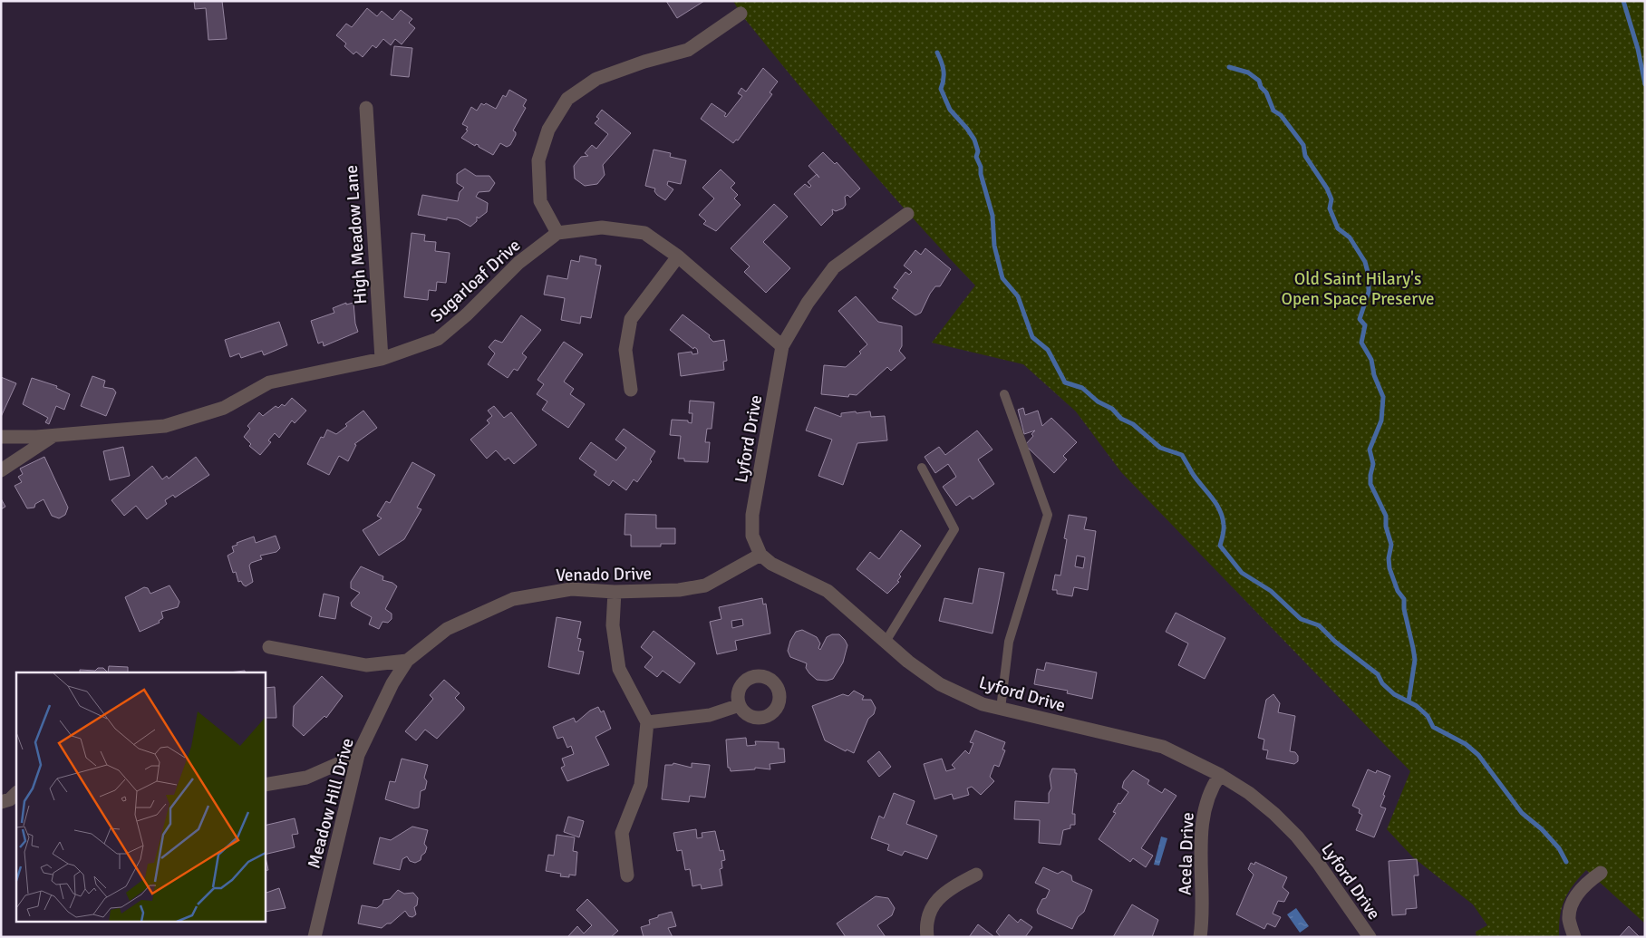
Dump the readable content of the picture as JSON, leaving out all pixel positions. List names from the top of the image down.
{
  "streets": {
    "street": [
      "High Meadow Lane",
      "Sugarloaf Drive",
      "Lyford Drive",
      "Venado Drive",
      "Meadow Hill Drive",
      "Acela Drive"
    ]
  },
  "crossings": [
    ["High Meadow Lane", "Sugarloaf Drive"],
    ["Lyford Drive", "Venado Drive"],
    ["Lyford Drive", "Acela Drive"],
    ["Venado Drive", "Meadow Hill Drive"]
  ],
  "parks": ["Old Saint Hilary's Open Space Preserve"]
}
